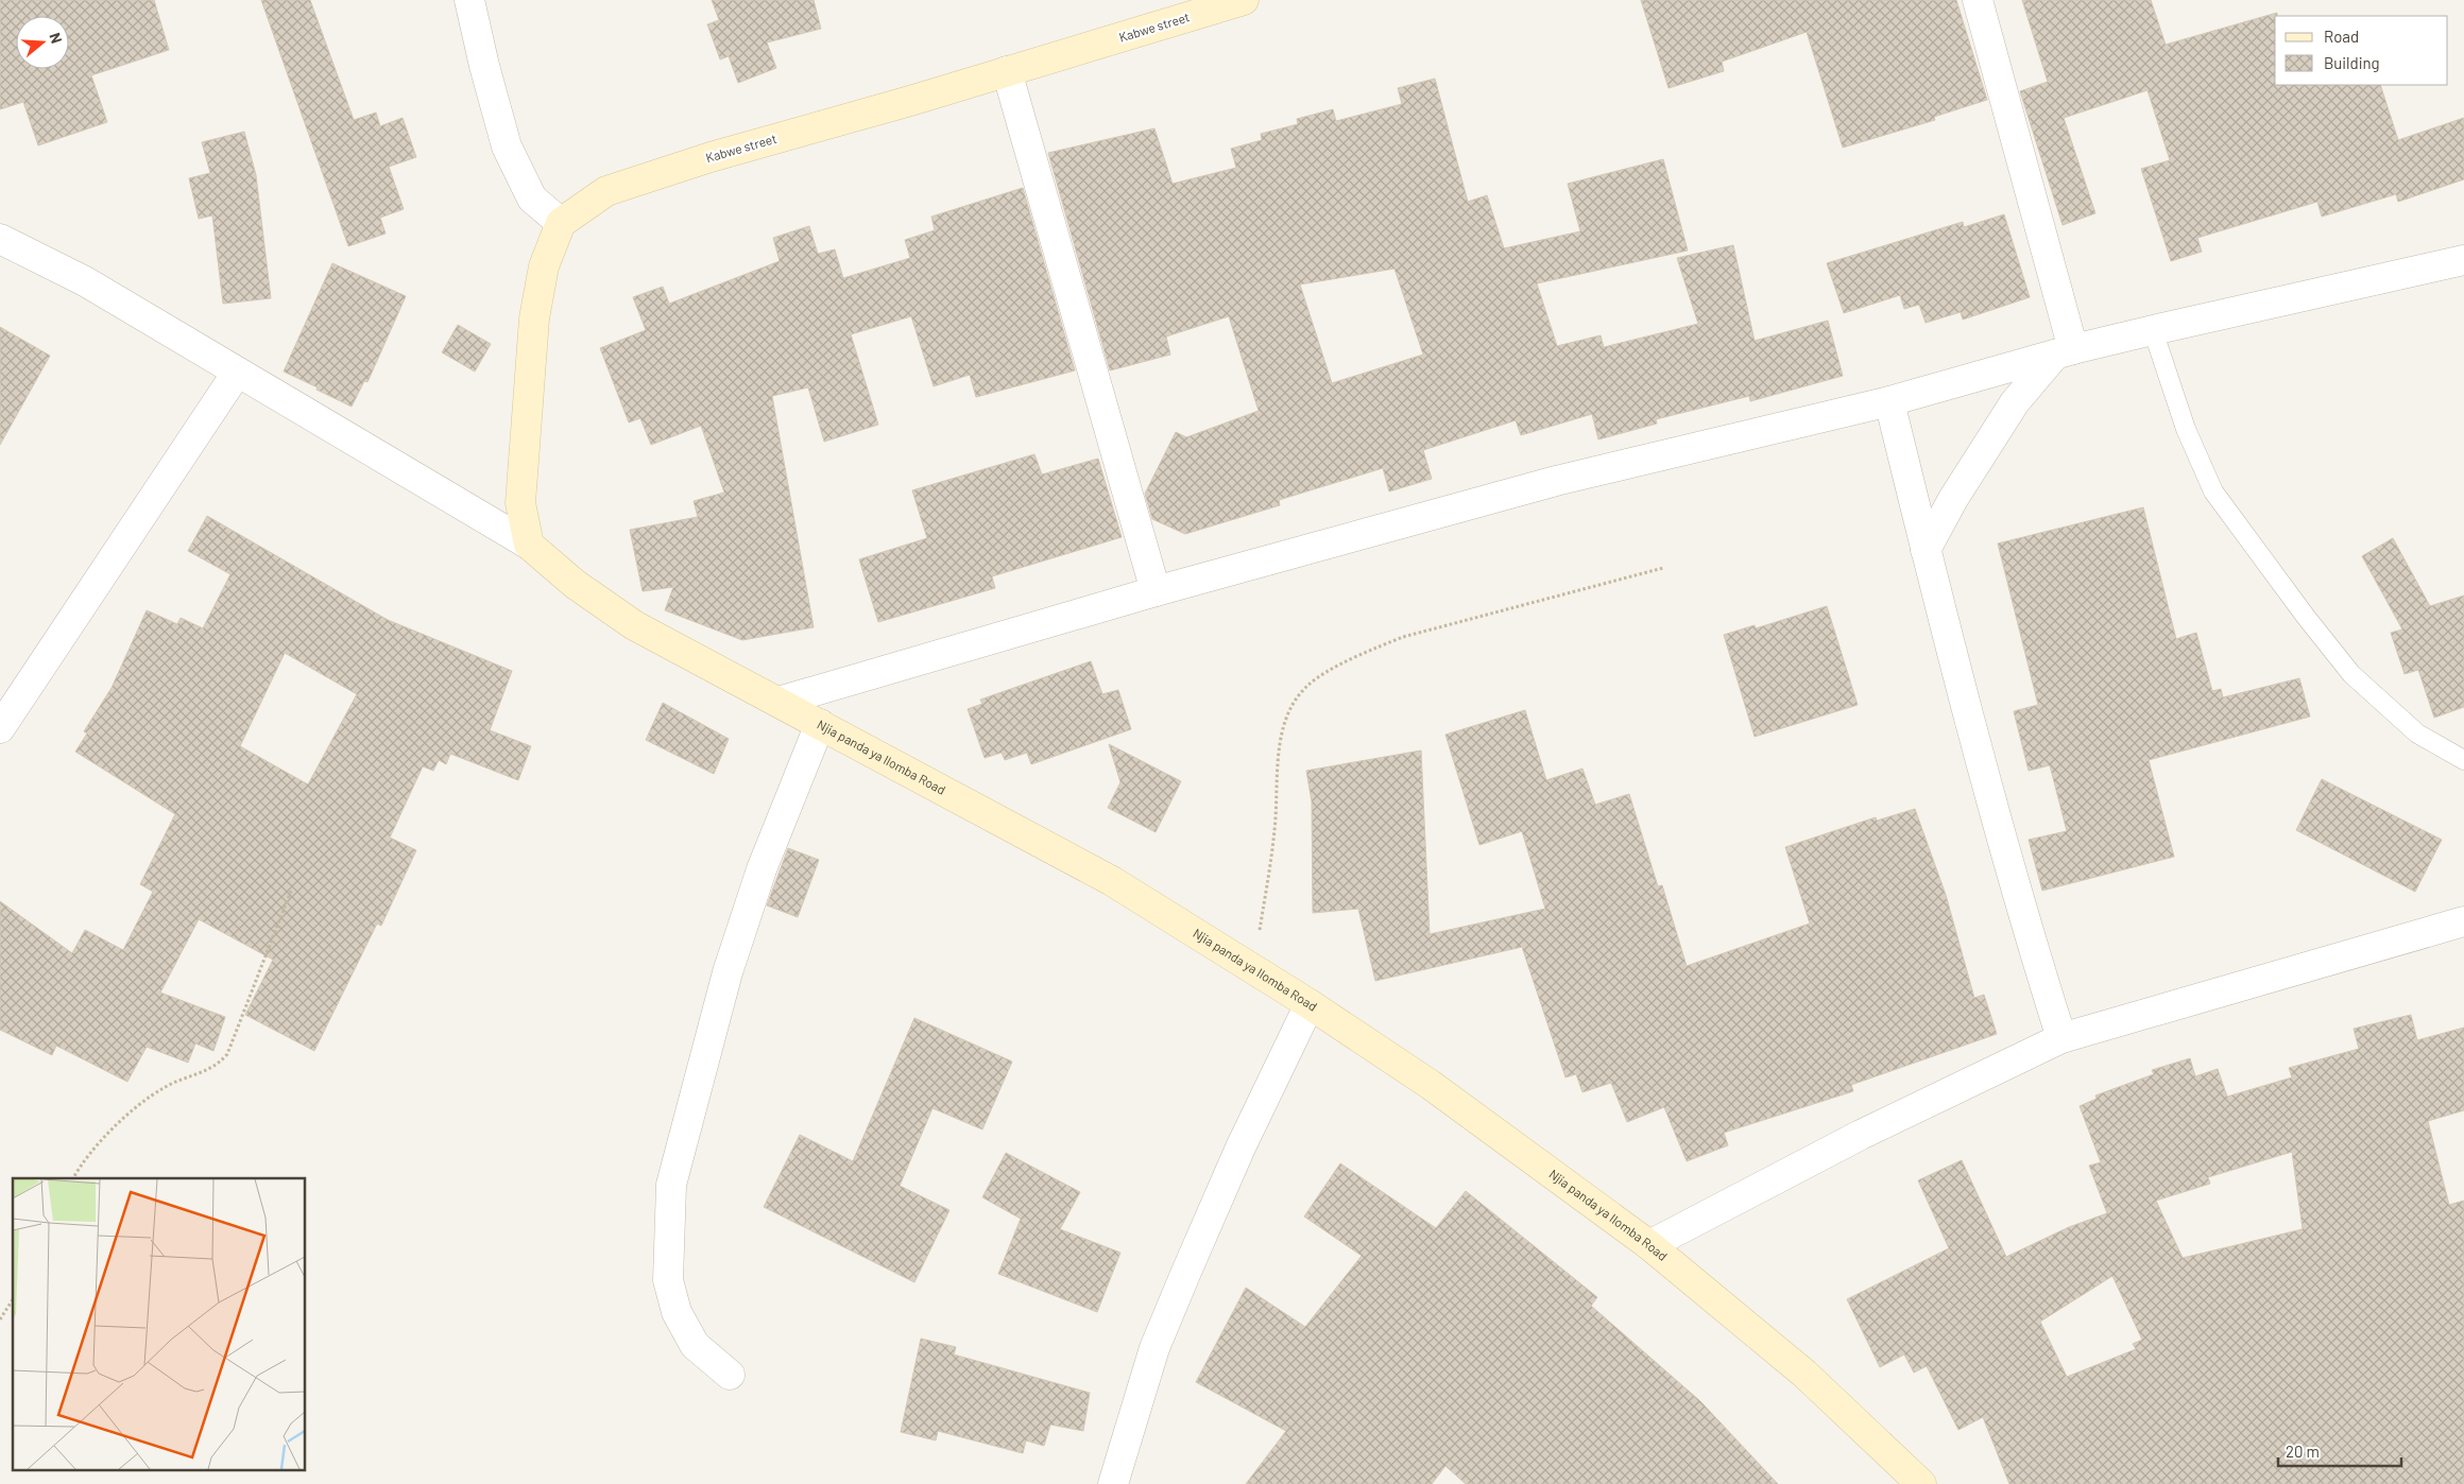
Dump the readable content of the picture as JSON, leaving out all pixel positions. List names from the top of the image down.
{
  "streets": {
    "main road": ["Kabwe street", "Njia panda ya Ilomba Road"]
  },
  "legend": ["Road", "Building"],
  "scale_bar": "20 m",
  "north": "right"
}
